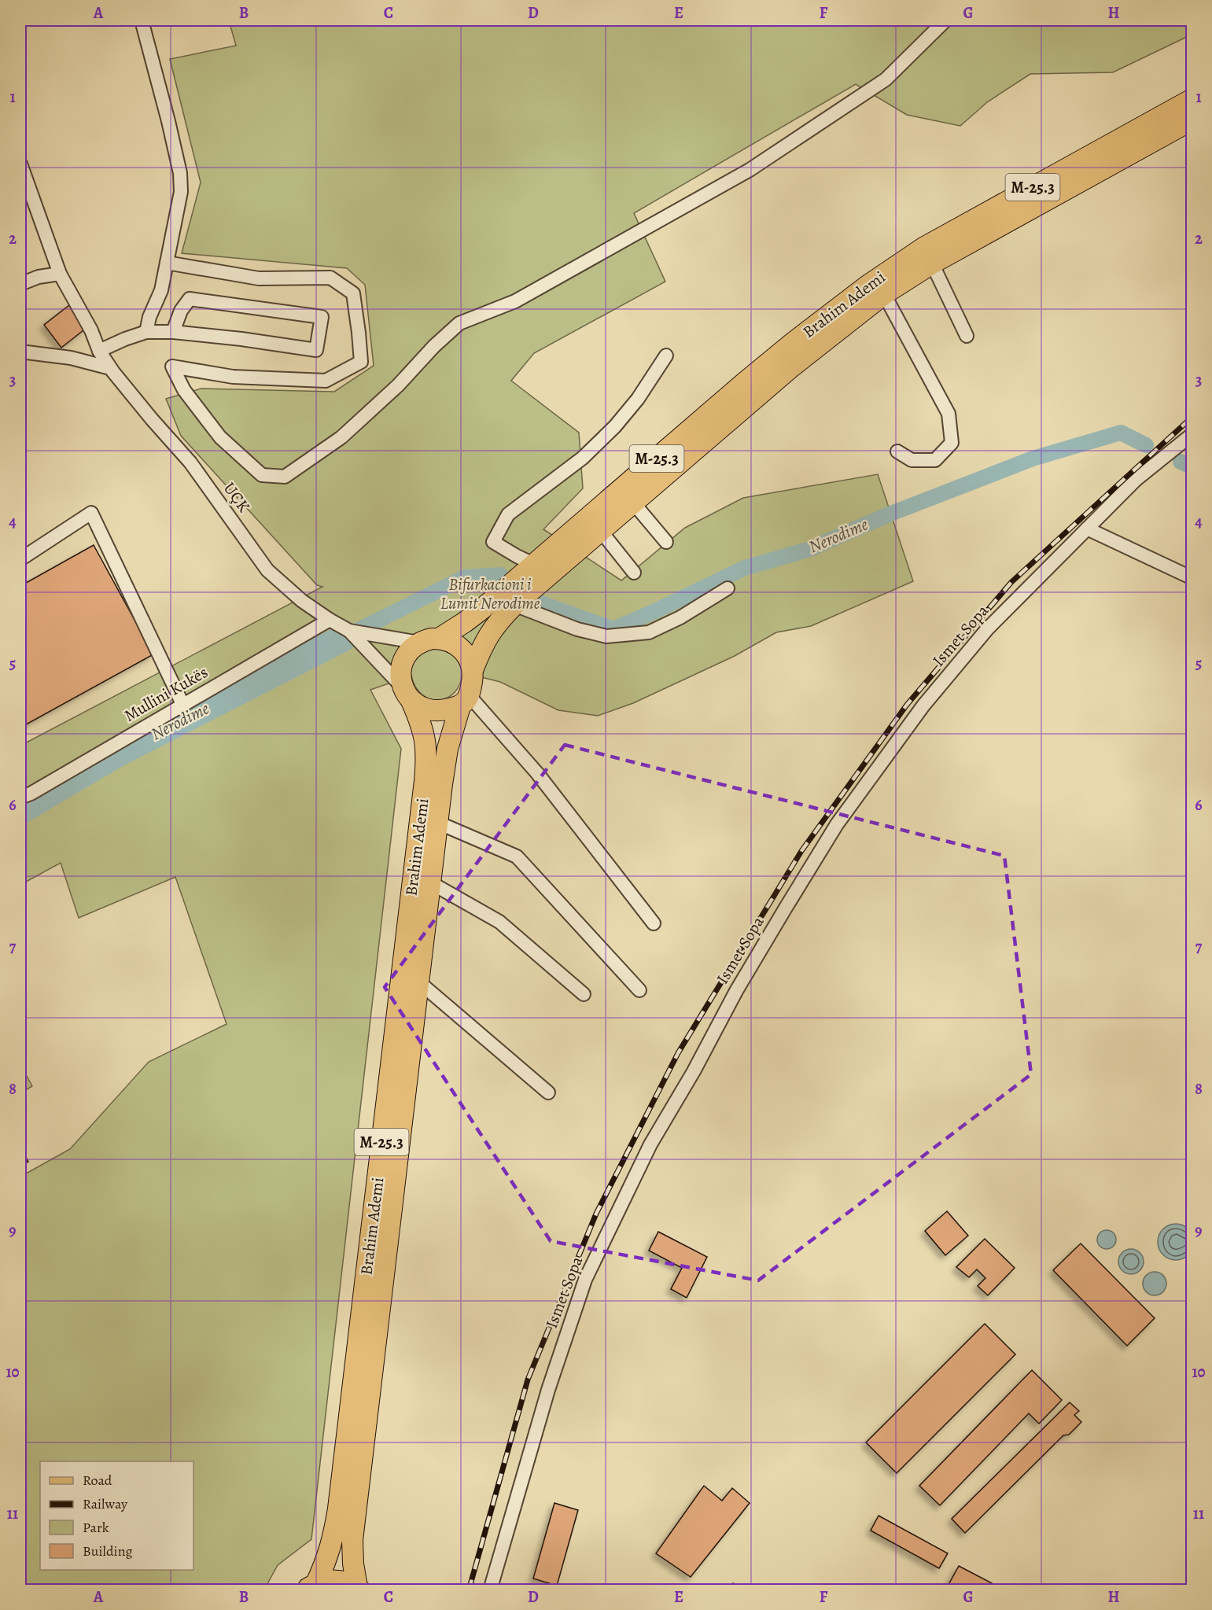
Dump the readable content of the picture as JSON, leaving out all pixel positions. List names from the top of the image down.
{
  "streets": {
    "main road": ["M-25.3", "Brahim Ademi"],
    "street": ["UÇK", "Ismet Sopa", "Mullini Kukës"]
  },
  "crossings": [
    ["Brahim Ademi", "UÇK"],
    ["UÇK", "Mullini Kukës"]
  ],
  "water": ["Nerodime"],
  "parks": ["Bifurkacioni i Lumit Nerodime"],
  "legend": [
    "Road",
    "Railway",
    "Park",
    "Building"
  ],
  "grid": {
    "columns": [
      "A",
      "B",
      "C",
      "D",
      "E",
      "F",
      "G",
      "H"
    ],
    "rows": [
      "1",
      "2",
      "3",
      "4",
      "5",
      "6",
      "7",
      "8",
      "9",
      "10",
      "11"
    ]
  }
}
